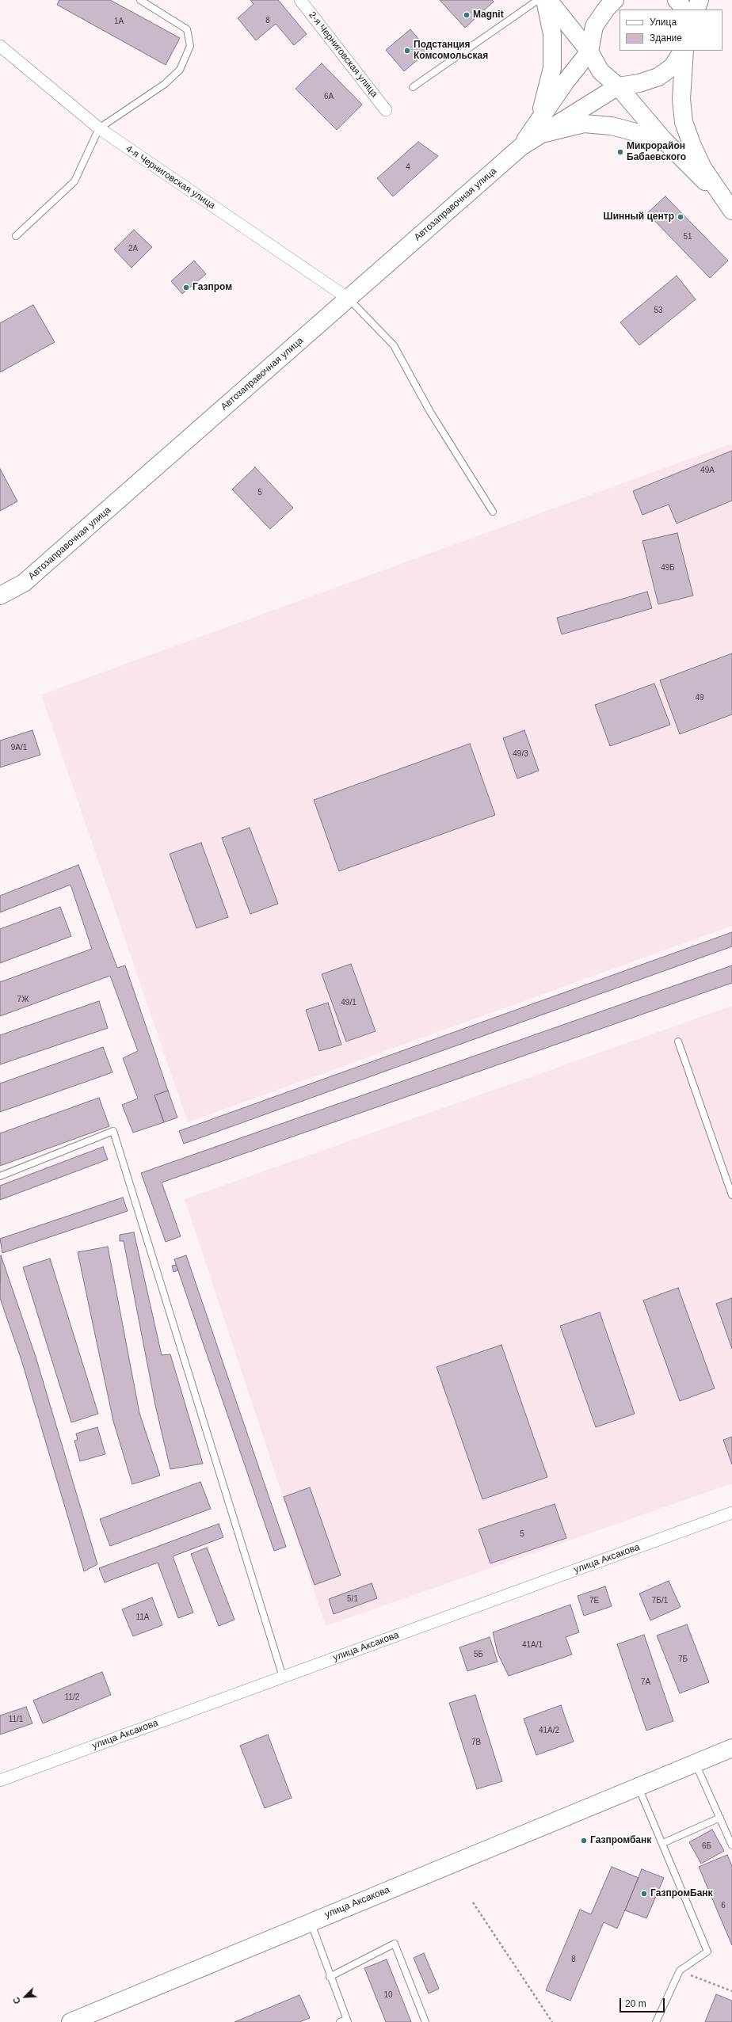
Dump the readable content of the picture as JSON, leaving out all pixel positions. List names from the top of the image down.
{
  "streets": {
    "main road": ["Автозаправочная улица", "улица Аксакова"],
    "street": ["2-я Черниговская улица", "4-я Черниговская улица"]
  },
  "crossings": [
    ["4-я Черниговская улица", "Автозаправочная улица"]
  ],
  "places": [
    "Magnit",
    "Подстанция Комсомольская",
    "Микрорайон Бабаевского",
    "Шинный центр",
    "Газпром",
    "Газпромбанк",
    "ГазпромБанк"
  ],
  "house_numbers": [
    "8",
    "1А",
    "6А",
    "4",
    "51",
    "2А",
    "53",
    "49А",
    "5",
    "49Б",
    "49",
    "9А/1",
    "49/3",
    "7Ж",
    "49/1",
    "5",
    "5/1",
    "7Е",
    "7Б/1",
    "11А",
    "41А/1",
    "5Б",
    "7Б",
    "7А",
    "11/2",
    "11/1",
    "41А/2",
    "7В",
    "6Б",
    "6",
    "8",
    "10"
  ],
  "legend": ["Улица", "Здание"],
  "scale_bar": "20 m",
  "north": "bottom left"
}
